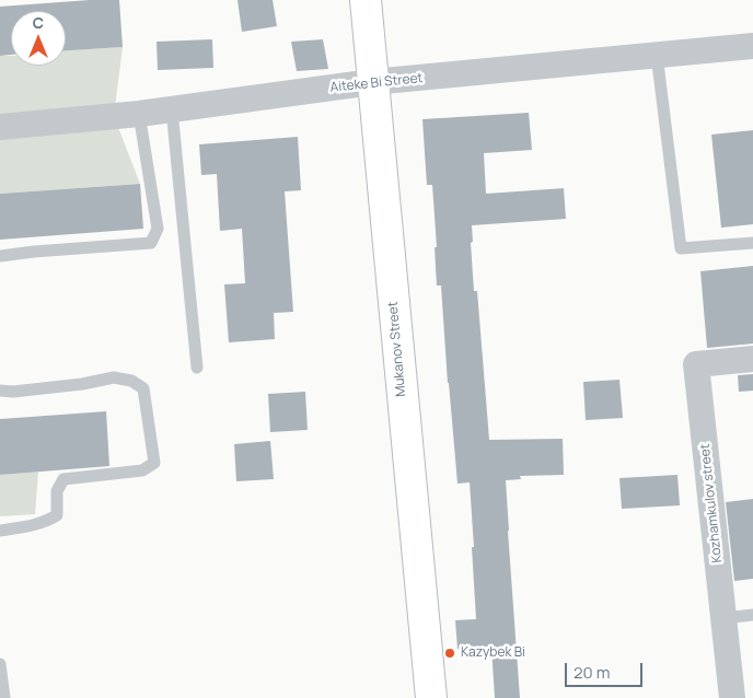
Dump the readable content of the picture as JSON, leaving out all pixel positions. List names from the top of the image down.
{
  "streets": {
    "main road": ["Mukanov Street"],
    "street": ["Aiteke Bi Street", "Kozhamkulov street"]
  },
  "crossings": [
    ["Aiteke Bi Street", "Mukanov Street"]
  ],
  "places": ["Kazybek Bi"],
  "scale_bar": "20 m",
  "north": "top"
}
